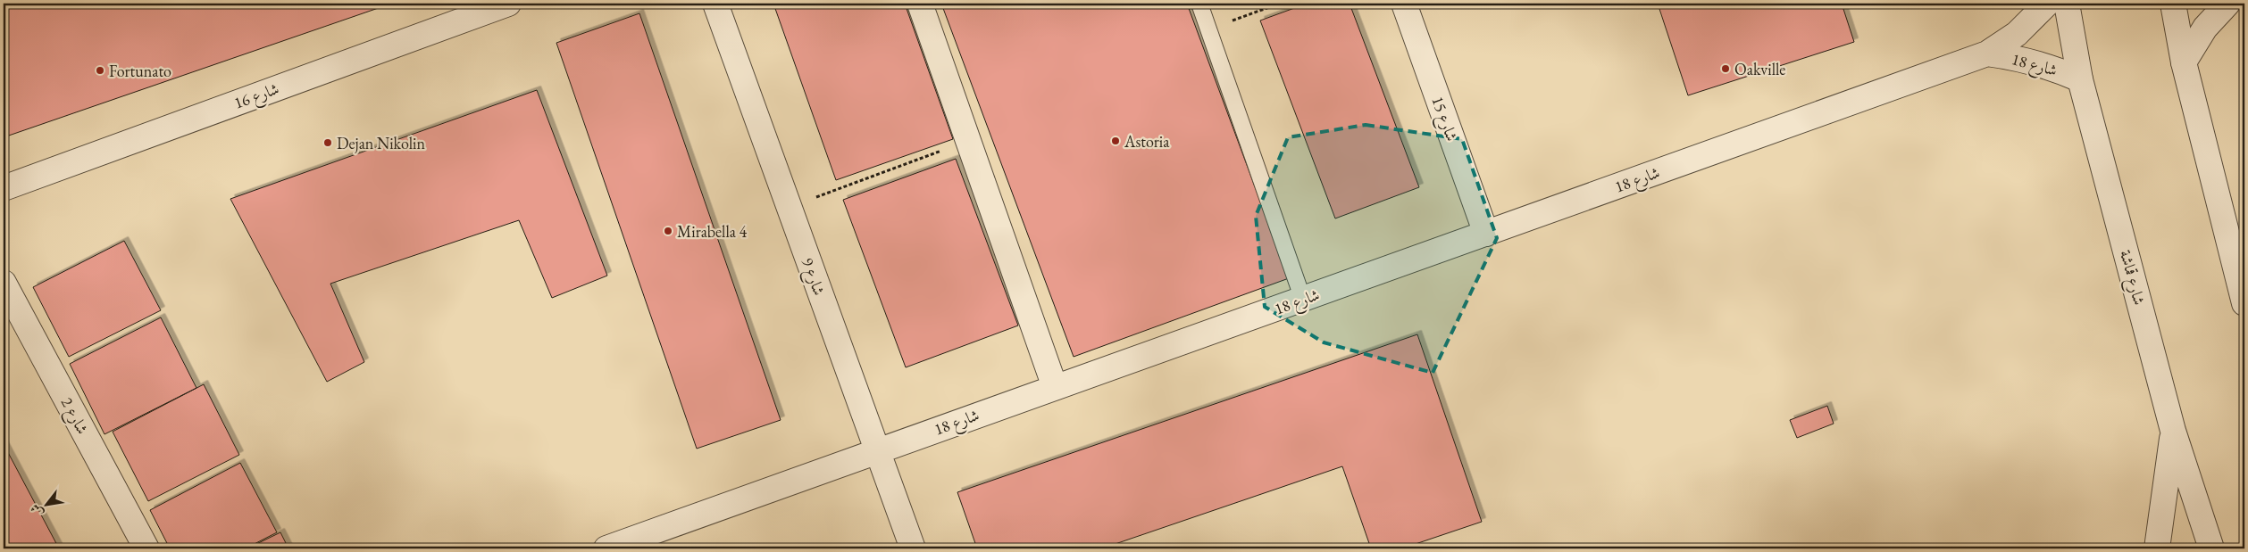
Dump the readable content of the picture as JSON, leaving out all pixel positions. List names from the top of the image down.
{
  "streets": {
    "street": [
      "شارع 18",
      "شارع 16",
      "شارع 15",
      "شارع 9",
      "شارع قماشة",
      "شارع 2"
    ]
  },
  "crossings": [
    ["شارع 18", "شارع 15"],
    ["شارع 18", "شارع 9"],
    ["شارع 18", "شارع قماشة"]
  ],
  "places": [
    "Oakville",
    "Fortunato",
    "Astoria",
    "Dejan Nikolin",
    "Mirabella 4"
  ],
  "north": "bottom left"
}
